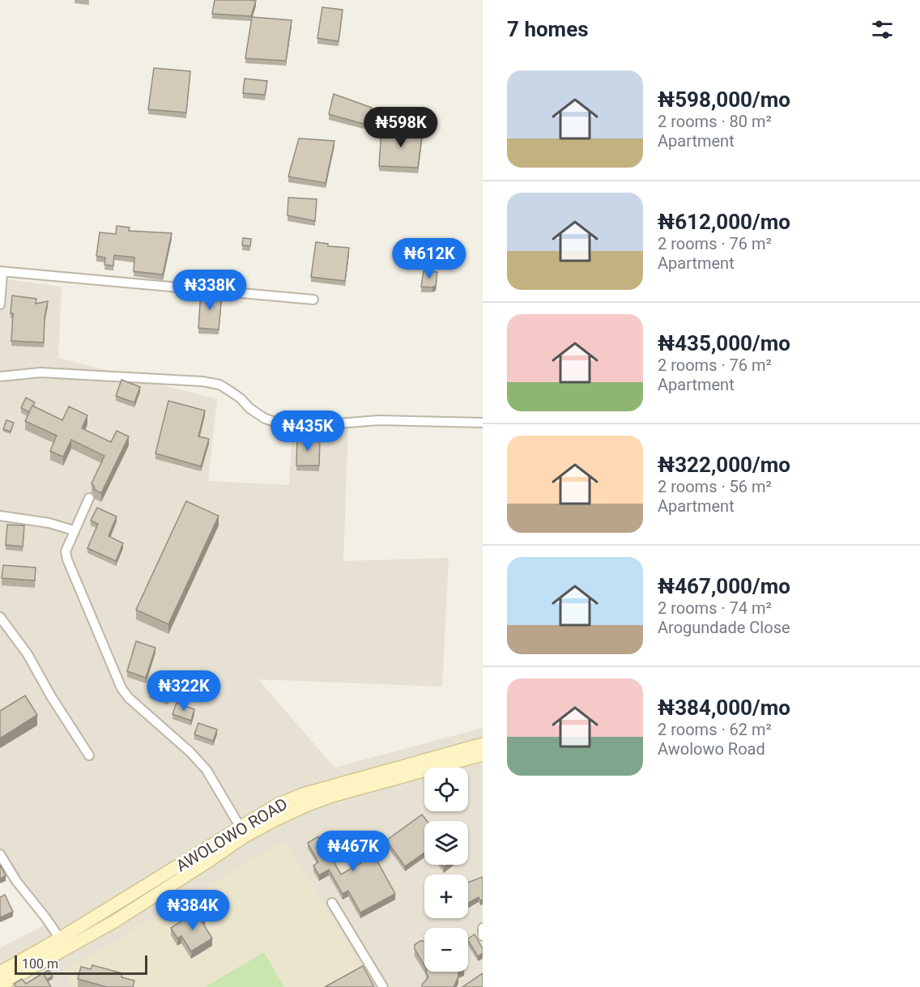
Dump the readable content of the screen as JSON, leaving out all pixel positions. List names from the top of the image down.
{
  "streets": {
    "main road": ["AWOLOWO ROAD"]
  },
  "scale_bar": "100 m",
  "page": {
    "heading": "7 homes",
    "list": [
      {
        "name": "₦598,000/mo",
        "note": "2 rooms · 80 m² · Apartment"
      },
      {
        "name": "₦612,000/mo",
        "note": "2 rooms · 76 m² · Apartment"
      },
      {
        "name": "₦435,000/mo",
        "note": "2 rooms · 76 m² · Apartment"
      },
      {
        "name": "₦322,000/mo",
        "note": "2 rooms · 56 m² · Apartment"
      },
      {
        "name": "₦467,000/mo",
        "note": "2 rooms · 74 m² · Arogundade Close"
      },
      {
        "name": "₦384,000/mo",
        "note": "2 rooms · 62 m² · Awolowo Road"
      }
    ],
    "price": [
      "₦598K",
      "₦612K",
      "₦338K",
      "₦435K",
      "₦322K",
      "₦467K",
      "₦384K"
    ],
    "map_buttons": ["+", "−"],
    "scale": "100 m"
  }
}
